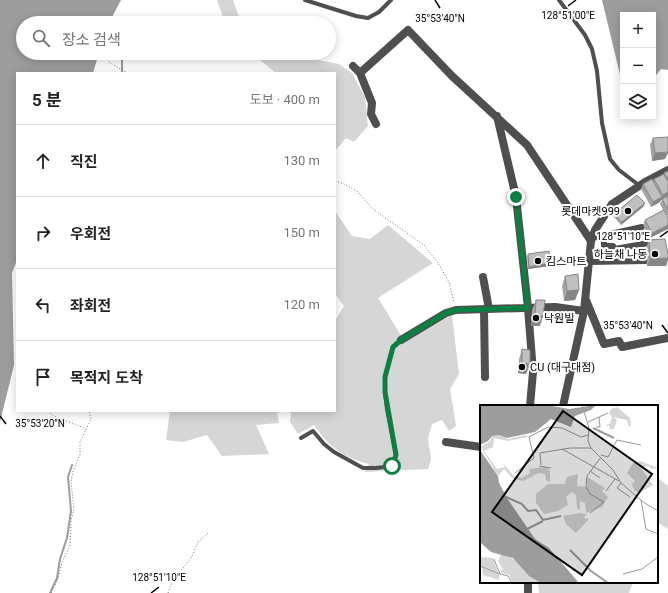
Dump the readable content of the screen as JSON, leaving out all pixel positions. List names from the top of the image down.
{
  "places": [
    "롯데마켓999",
    "하늘채 나동",
    "킴스마트",
    "낙원빌",
    "CU (대구대점)"
  ],
  "page": {
    "map_buttons": ["+", "−"],
    "search": "장소 검색",
    "heading": ["5 분", "도보 · 400 m"],
    "list": [
      ["직진", "130 m"],
      ["우회전", "150 m"],
      ["좌회전", "120 m"],
      "목적지 도착"
    ]
  },
  "coordinates": [
    "128°51'00\"E",
    "35°53'40\"N",
    "128°51'10\"E",
    "35°53'20\"N"
  ]
}
